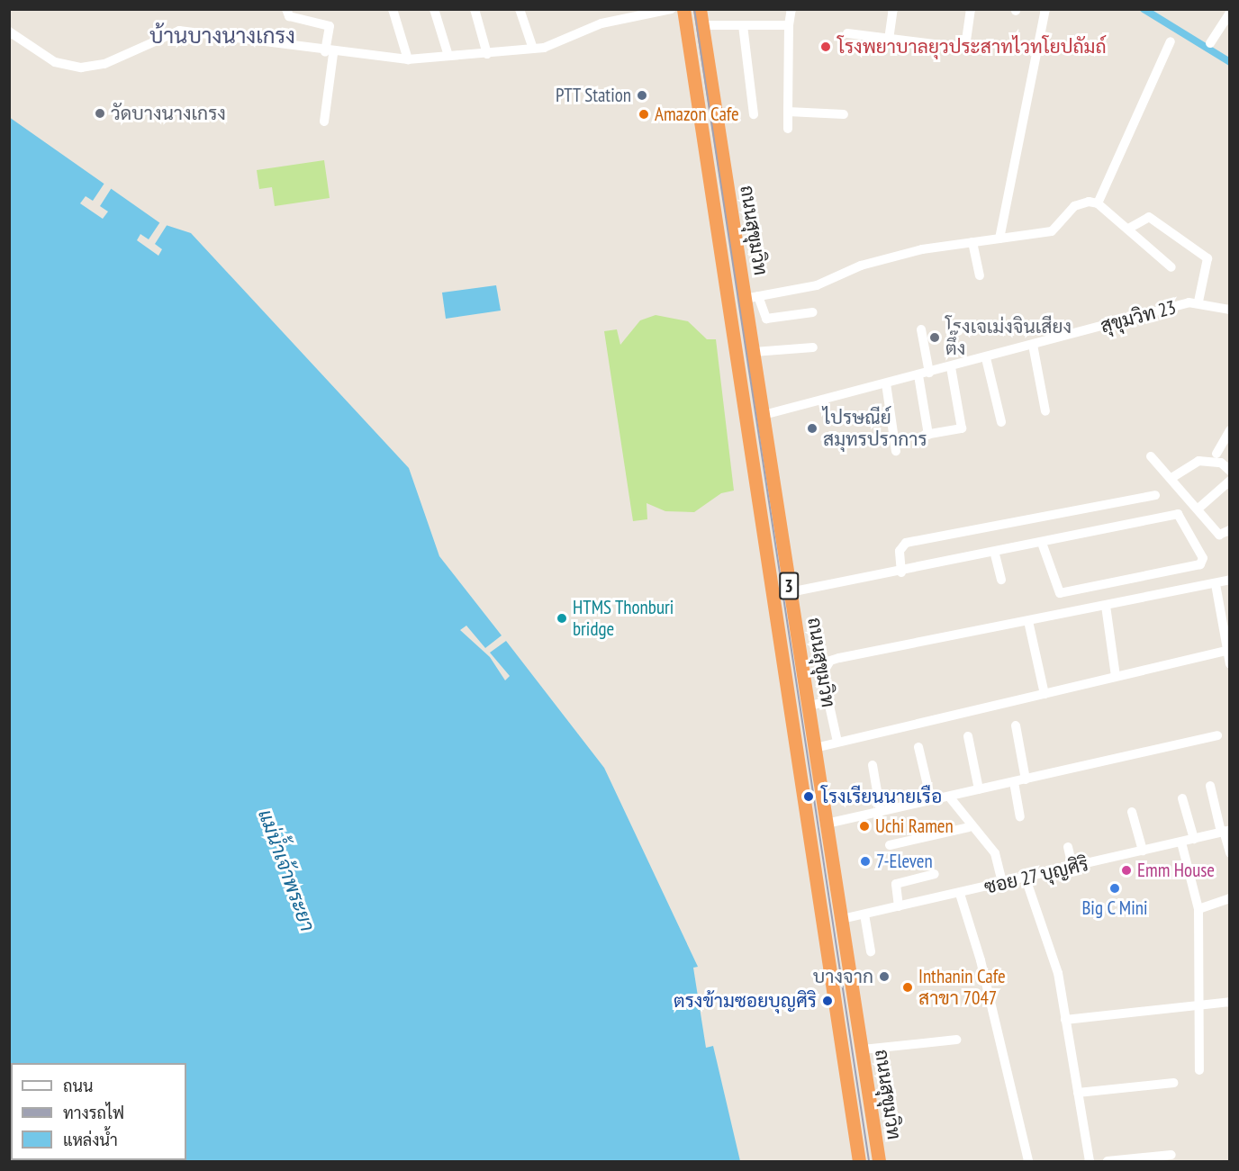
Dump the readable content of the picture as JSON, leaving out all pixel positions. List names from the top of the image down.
{
  "streets": {
    "highway": ["ถนนสุขุมวิท", "3"],
    "street": ["สุขุมวิท 23", "ซอย 27 บุญศิริ"]
  },
  "crossings": [
    ["ถนนสุขุมวิท", "สุขุมวิท 23"],
    ["ถนนสุขุมวิท", "ซอย 27 บุญศิริ"]
  ],
  "districts": ["บ้านบางนางเกรง"],
  "water": ["แม่น้ำเจ้าพระยา"],
  "places": [
    "โรงพยาบาลยุวประสาทไวทโยปถัมถ์",
    "PTT Station",
    "วัดบางนางเกรง",
    "Amazon Cafe",
    "โรงเจเม่งจินเสียง ตึ๊ง",
    "ไปรษณีย์ สมุทรปราการ",
    "HTMS Thonburi bridge",
    "โรงเรียนนายเรือ",
    "Uchi Ramen",
    "7-Eleven",
    "Emm House",
    "Big C Mini",
    "บางจาก",
    "Inthanin Cafe สาขา 7047",
    "ตรงข้ามซอยบุญศิริ"
  ],
  "legend": ["ถนน", "ทางรถไฟ", "แหล่งน้ำ"]
}
